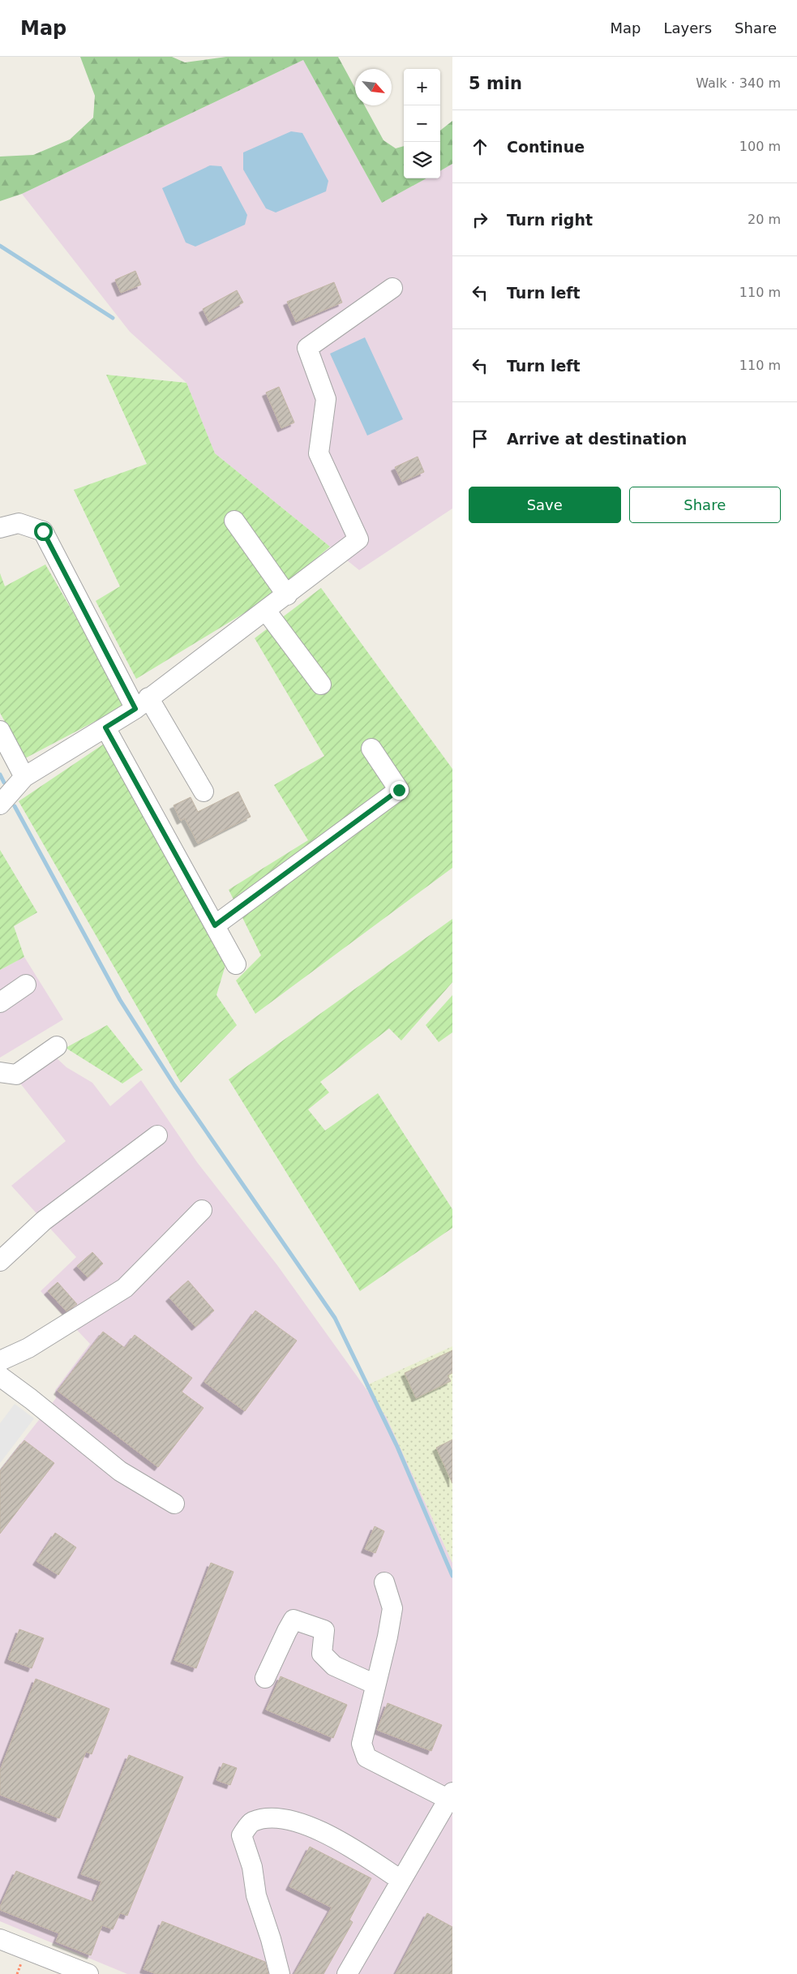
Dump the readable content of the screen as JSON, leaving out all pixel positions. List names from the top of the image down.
{
  "north": "bottom right",
  "page": {
    "header": "Map",
    "nav": ["Map", "Layers", "Share"],
    "heading": ["5 min", "Walk · 340 m"],
    "map_buttons": ["+", "−"],
    "list": [
      ["Continue", "100 m"],
      ["Turn right", "20 m"],
      ["Turn left", "110 m"],
      ["Turn left", "110 m"],
      "Arrive at destination"
    ],
    "buttons": ["Save", "Share"]
  }
}
